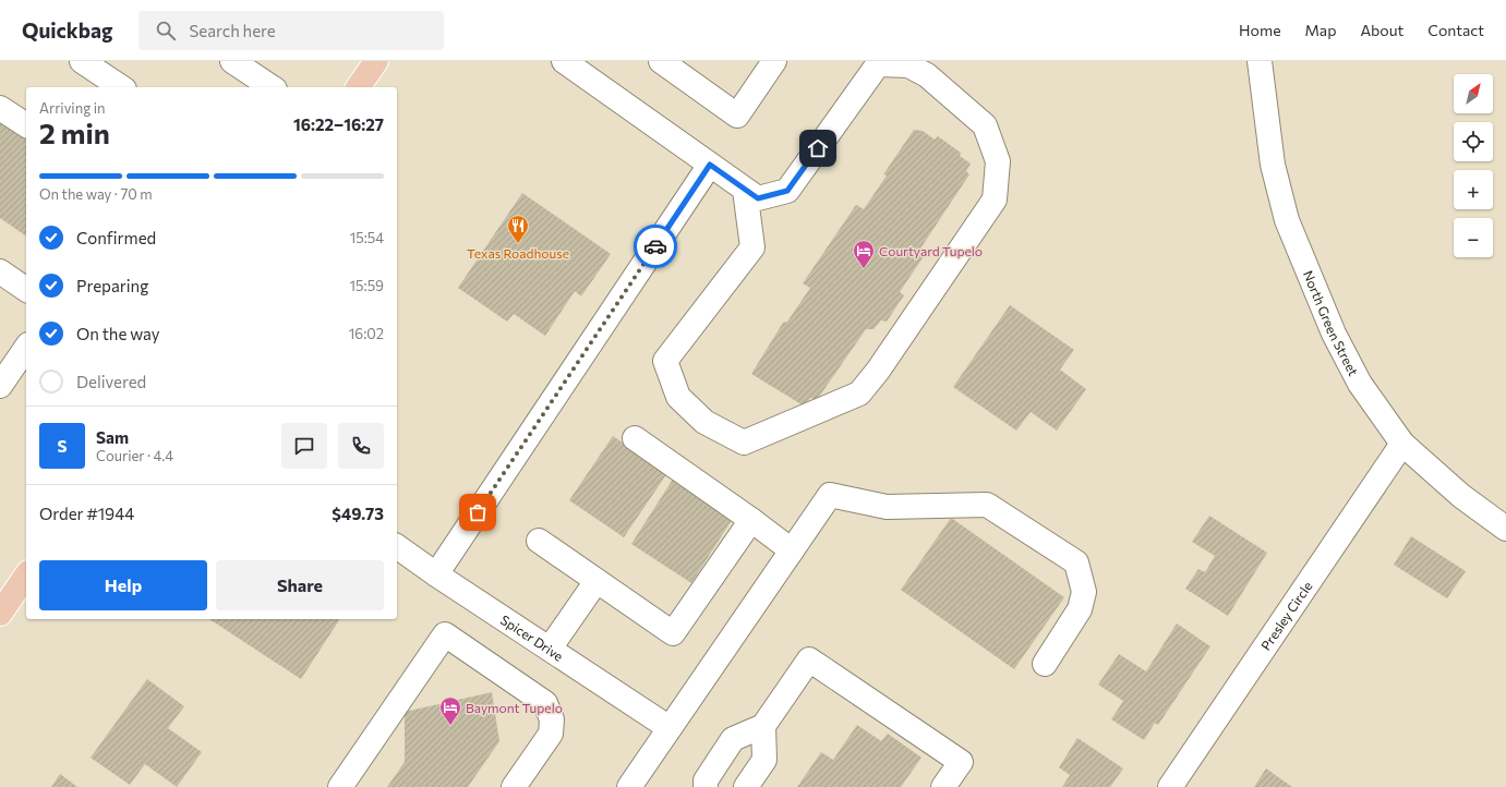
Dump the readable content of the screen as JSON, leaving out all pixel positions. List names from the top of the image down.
{
  "streets": {
    "street": ["North Green Street", "Presley Circle", "Spicer Drive"]
  },
  "crossings": [
    ["North Green Street", "Presley Circle"]
  ],
  "places": {
    "restaurant": ["Texas Roadhouse"],
    "hotel": ["Courtyard Tupelo", "Baymont Tupelo"]
  },
  "north": "top right",
  "page": {
    "header": "Quickbag",
    "search": "Search here",
    "nav": [
      "Home",
      "Map",
      "About",
      "Contact"
    ],
    "map_buttons": ["+", "−"],
    "heading": ["2 min", "Arriving in", "16:22–16:27"],
    "panel": [
      "Sam",
      "Courier · 4.4",
      "Order #1944",
      "$49.73"
    ],
    "bar": "On the way · 70 m",
    "list": [
      ["Confirmed", "15:54"],
      ["Preparing", "15:59"],
      ["On the way", "16:02"],
      "Delivered"
    ],
    "round": "S",
    "buttons": ["Help", "Share"]
  }
}
